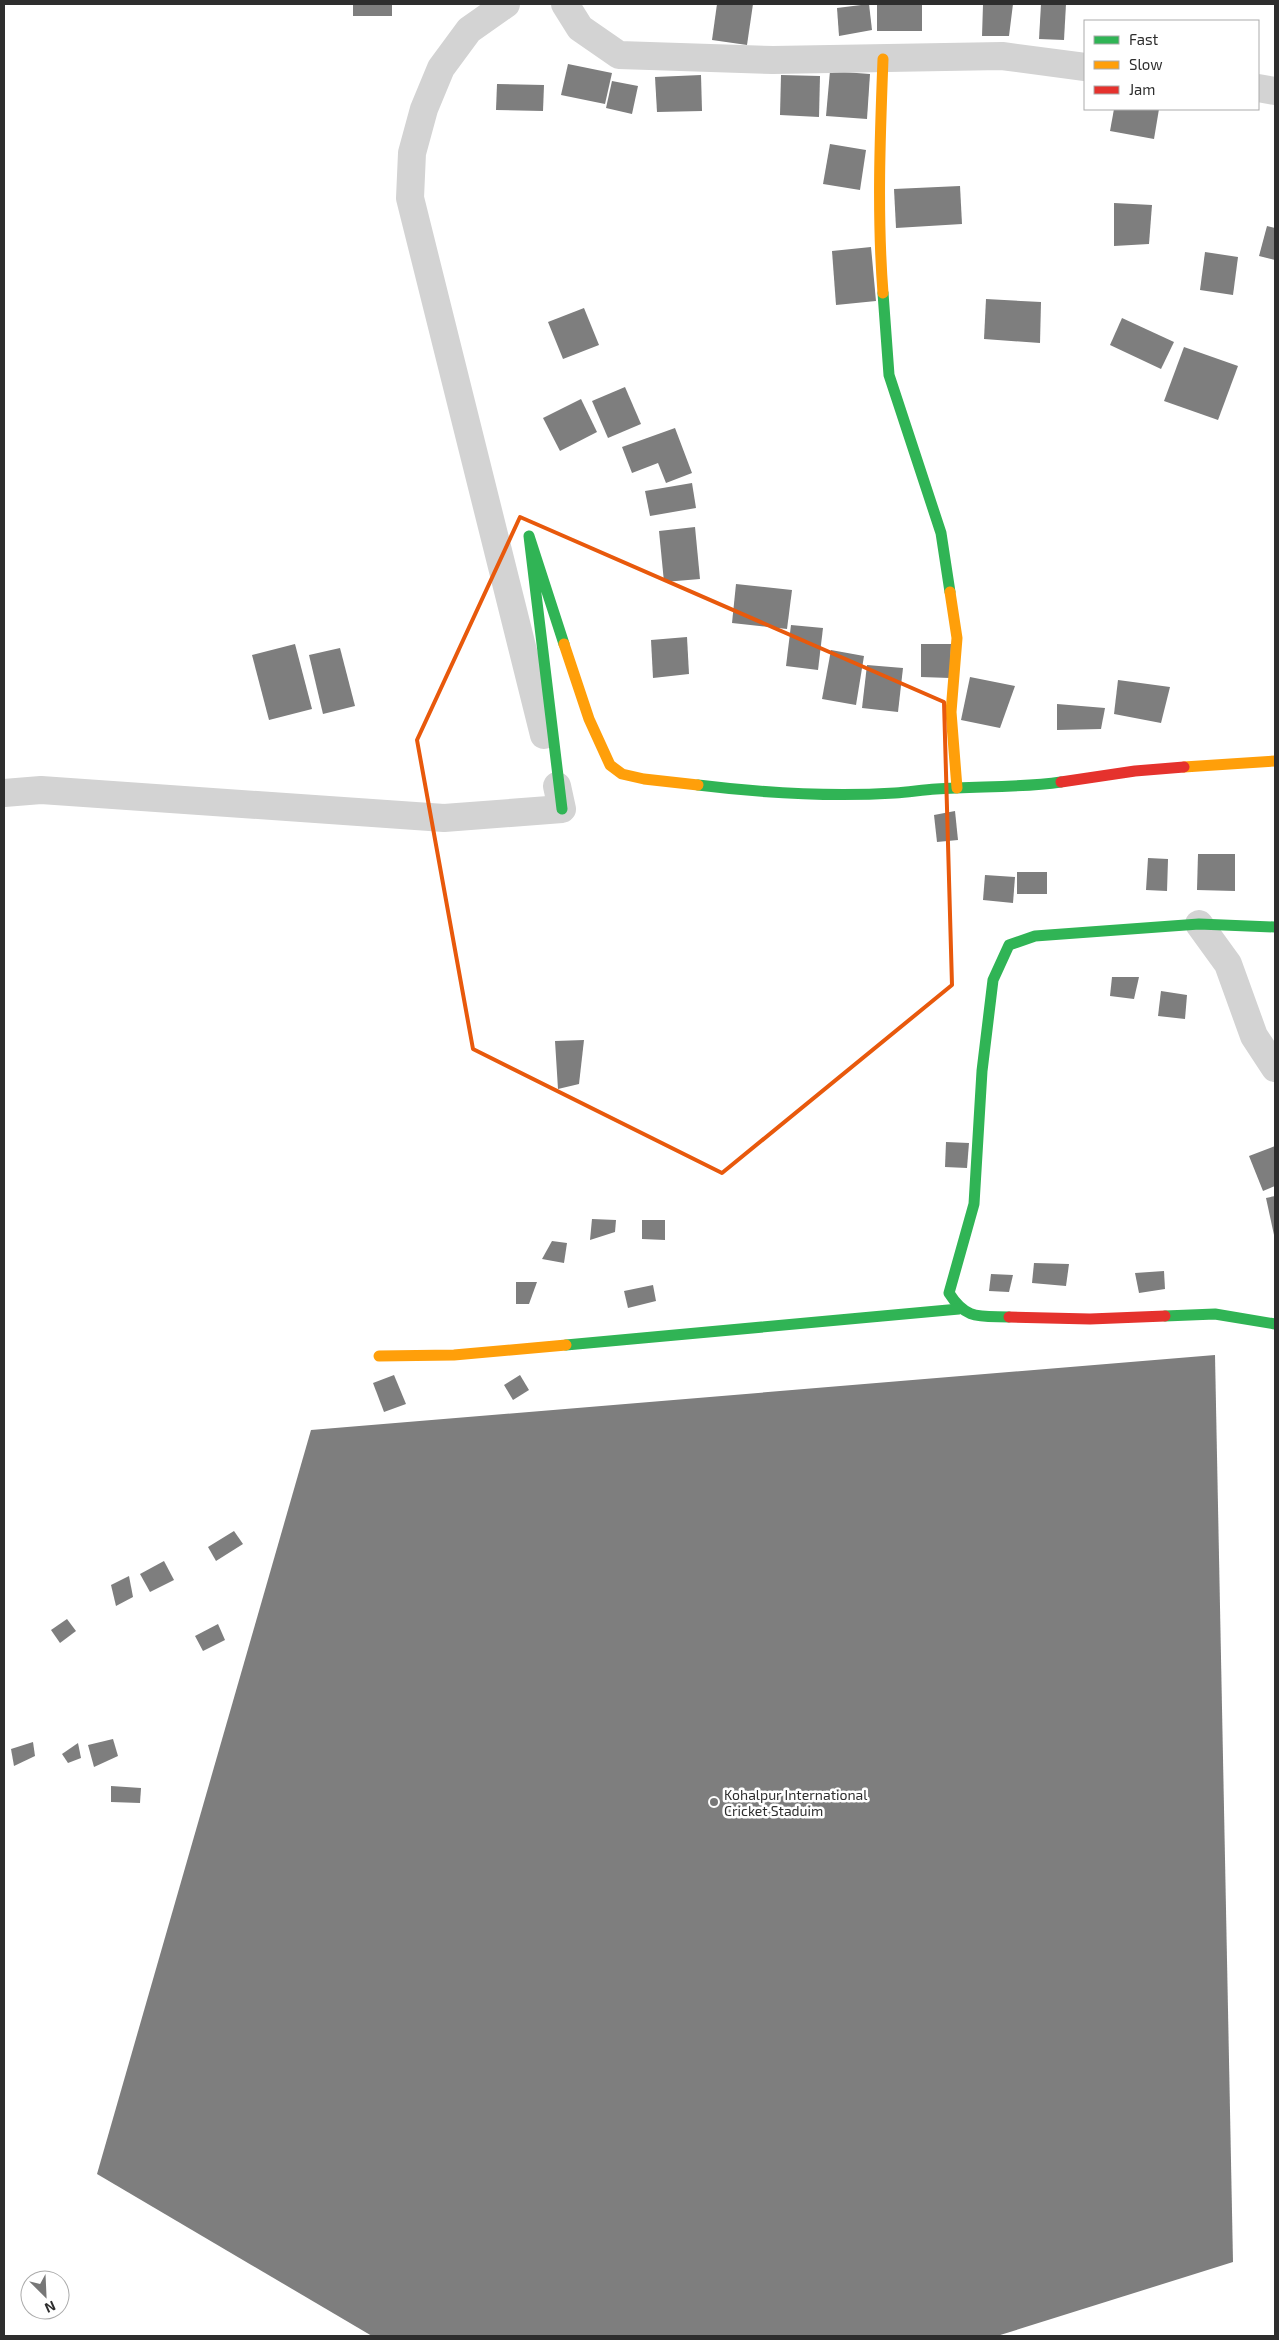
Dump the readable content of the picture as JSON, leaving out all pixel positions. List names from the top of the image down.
{
  "places": ["Kohalpur International Cricket Staduim"],
  "legend": ["Fast", "Slow", "Jam"],
  "north": "bottom right"
}
